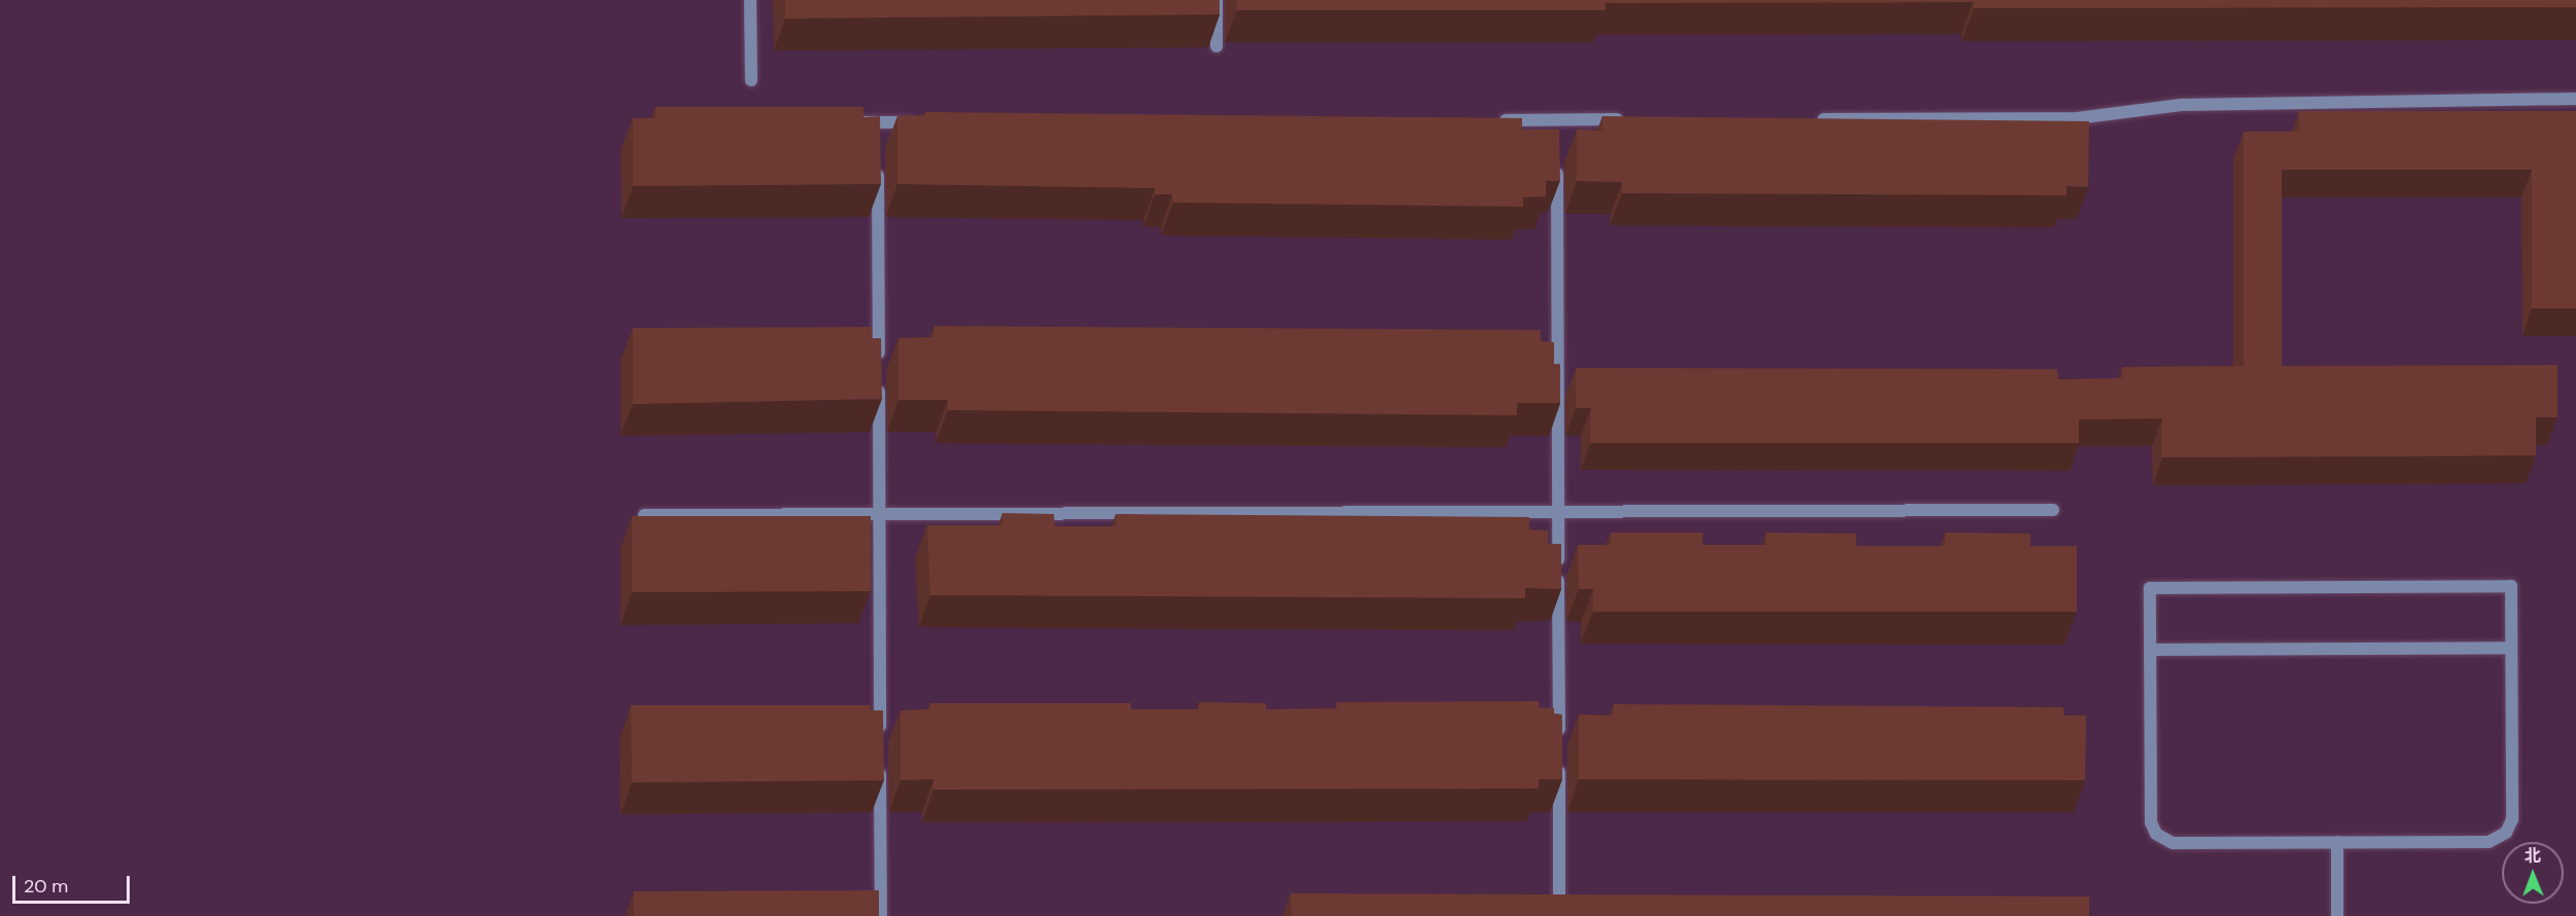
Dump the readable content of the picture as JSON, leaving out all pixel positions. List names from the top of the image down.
{
  "scale_bar": "20 m",
  "north": "top"
}
